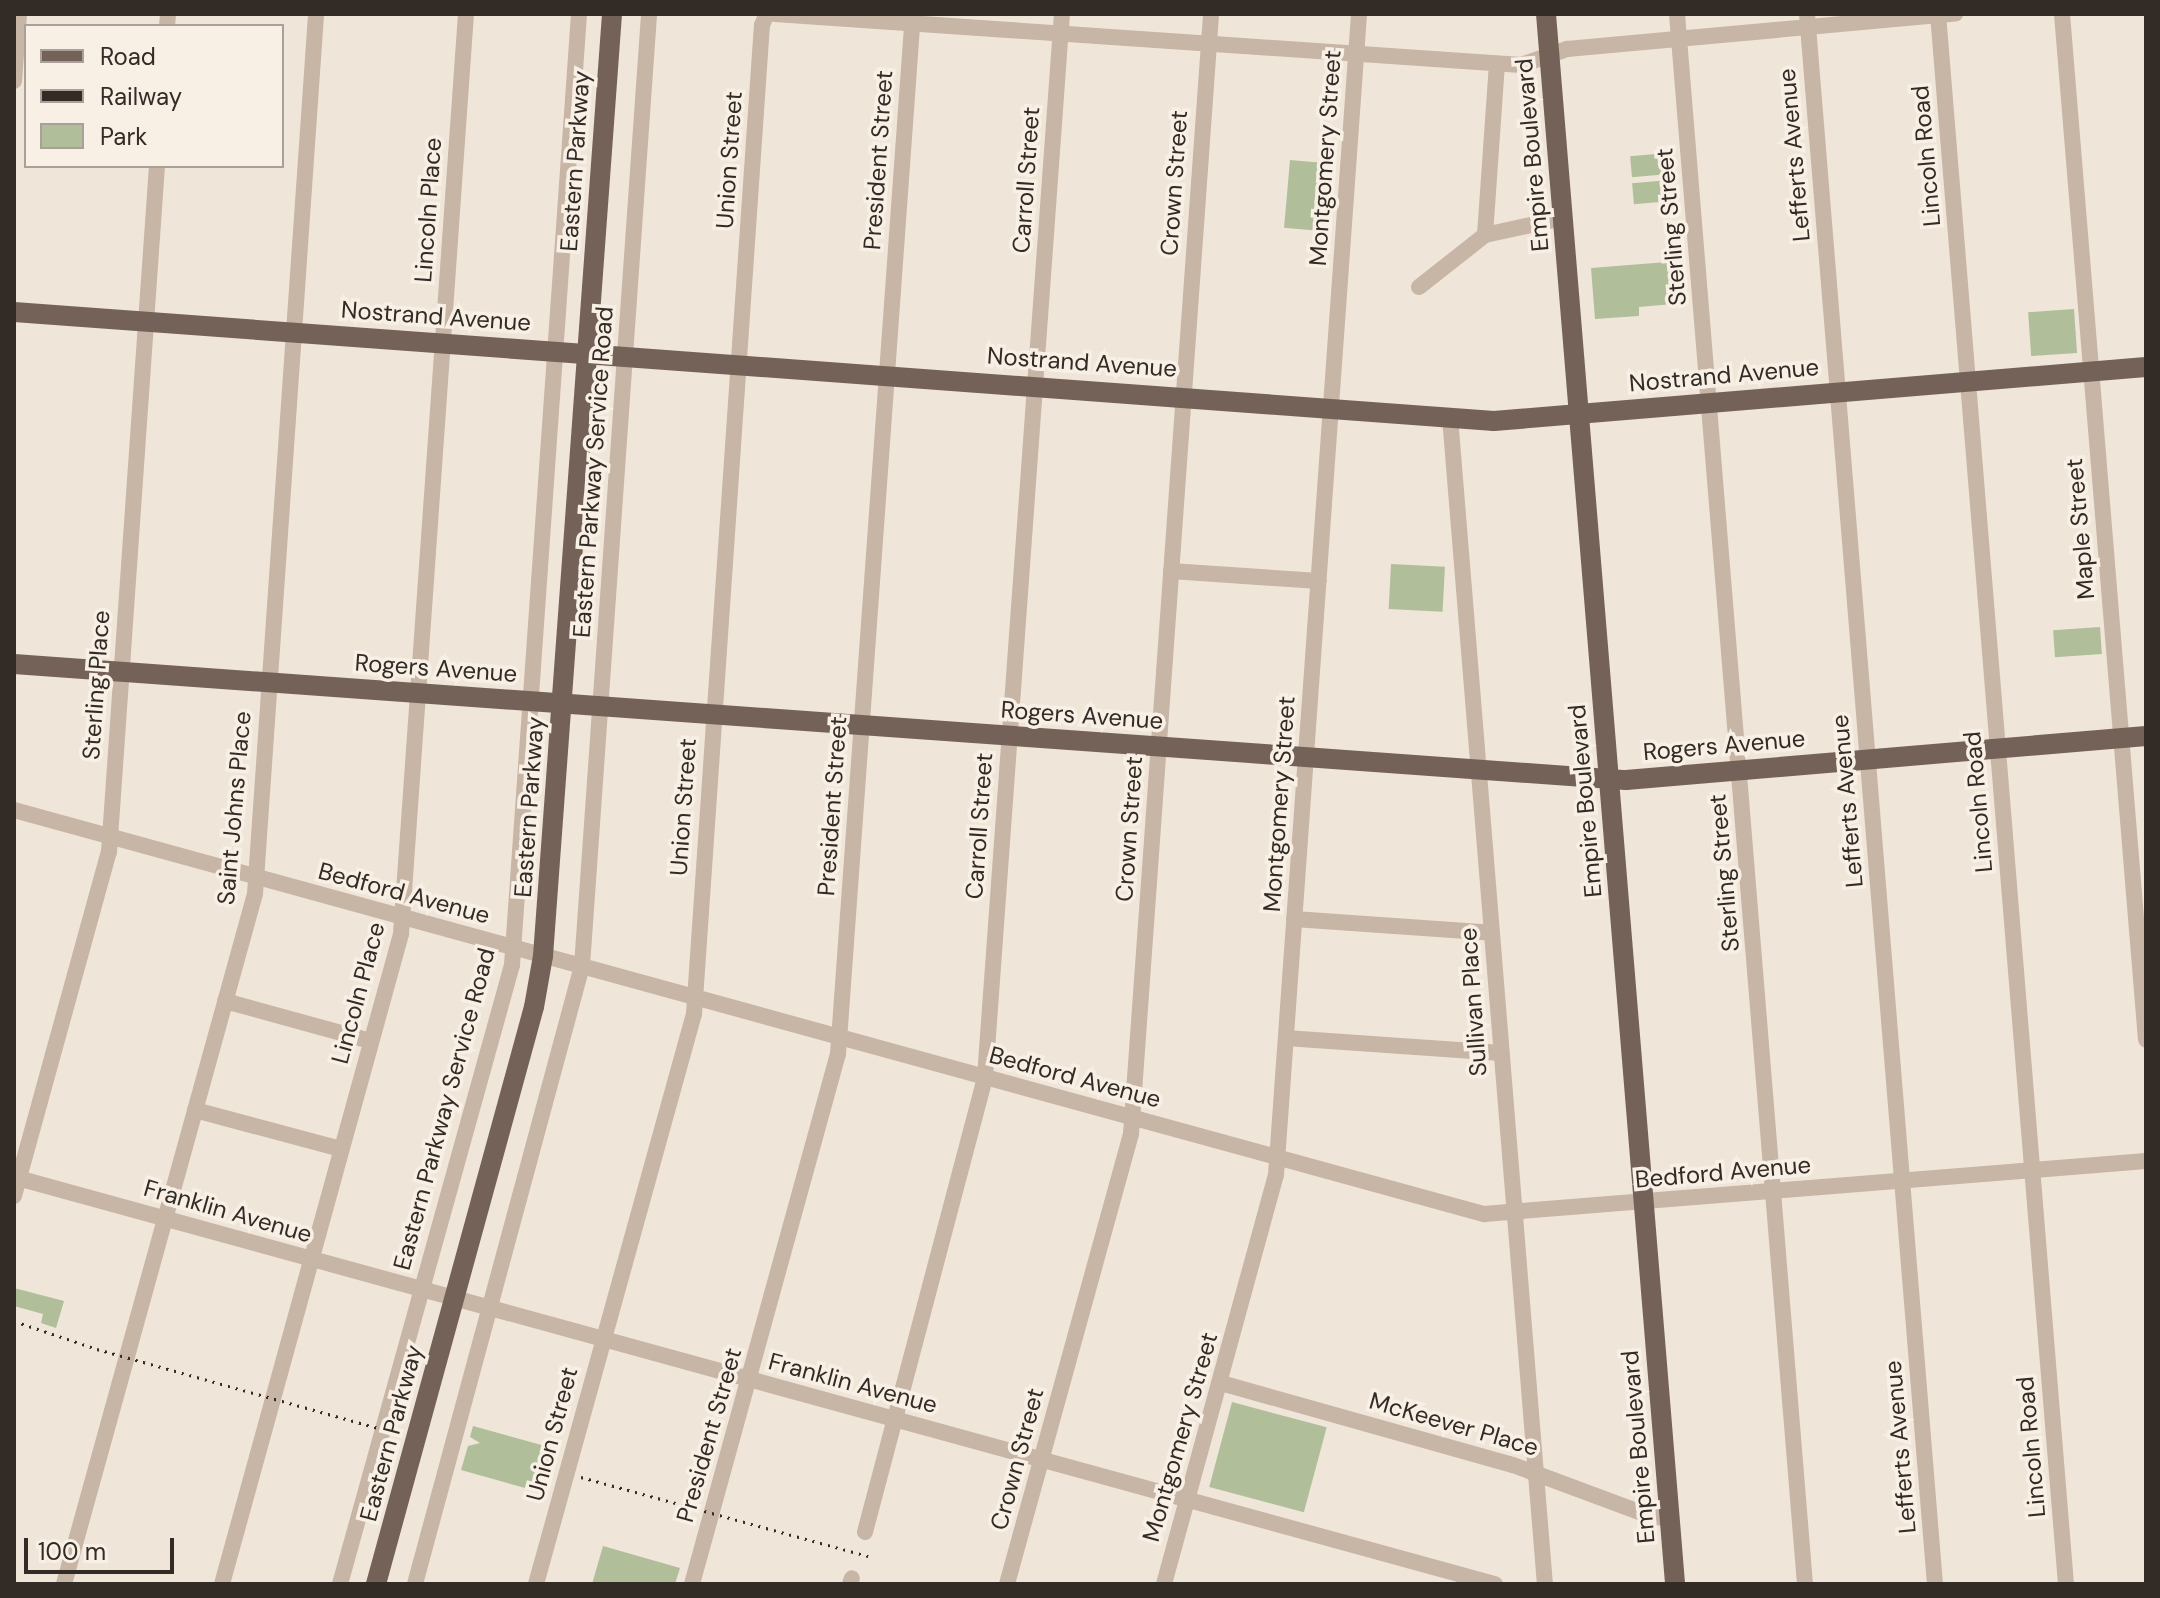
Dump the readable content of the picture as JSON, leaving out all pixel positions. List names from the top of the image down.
{
  "streets": {
    "main road": [
      "Empire Boulevard",
      "Eastern Parkway",
      "Nostrand Avenue",
      "Rogers Avenue"
    ],
    "street": [
      "Lefferts Avenue",
      "Lincoln Road",
      "Montgomery Street",
      "Union Street",
      "President Street",
      "Carroll Street",
      "Crown Street",
      "Lincoln Place",
      "Sterling Street",
      "Eastern Parkway Service Road",
      "Maple Street",
      "Sterling Place",
      "Saint Johns Place",
      "Bedford Avenue",
      "Sullivan Place",
      "Franklin Avenue",
      "McKeever Place"
    ]
  },
  "crossings": [
    ["Empire Boulevard", "Nostrand Avenue"],
    ["Empire Boulevard", "Rogers Avenue"],
    ["Empire Boulevard", "Bedford Avenue"],
    ["Empire Boulevard", "McKeever Place"],
    ["Lefferts Avenue", "Nostrand Avenue"],
    ["Lefferts Avenue", "Rogers Avenue"],
    ["Lefferts Avenue", "Bedford Avenue"],
    ["Lincoln Road", "Nostrand Avenue"],
    ["Lincoln Road", "Rogers Avenue"],
    ["Lincoln Road", "Bedford Avenue"],
    ["Montgomery Street", "Nostrand Avenue"],
    ["Montgomery Street", "Rogers Avenue"],
    ["Montgomery Street", "Bedford Avenue"],
    ["Montgomery Street", "Franklin Avenue"],
    ["Montgomery Street", "McKeever Place"],
    ["Union Street", "Nostrand Avenue"],
    ["Union Street", "Rogers Avenue"],
    ["Union Street", "Bedford Avenue"],
    ["Union Street", "Franklin Avenue"],
    ["President Street", "Nostrand Avenue"],
    ["President Street", "Rogers Avenue"],
    ["President Street", "Bedford Avenue"],
    ["President Street", "Franklin Avenue"],
    ["Eastern Parkway", "Nostrand Avenue"],
    ["Eastern Parkway", "Rogers Avenue"],
    ["Eastern Parkway", "Bedford Avenue"],
    ["Eastern Parkway", "Franklin Avenue"],
    ["Carroll Street", "Nostrand Avenue"],
    ["Carroll Street", "Rogers Avenue"],
    ["Carroll Street", "Bedford Avenue"],
    ["Carroll Street", "Franklin Avenue"],
    ["Crown Street", "Nostrand Avenue"],
    ["Crown Street", "Rogers Avenue"],
    ["Crown Street", "Bedford Avenue"],
    ["Crown Street", "Franklin Avenue"],
    ["Lincoln Place", "Nostrand Avenue"],
    ["Lincoln Place", "Rogers Avenue"],
    ["Lincoln Place", "Bedford Avenue"],
    ["Lincoln Place", "Franklin Avenue"],
    ["Sterling Street", "Nostrand Avenue"],
    ["Sterling Street", "Rogers Avenue"],
    ["Sterling Street", "Bedford Avenue"],
    ["Nostrand Avenue", "Eastern Parkway Service Road"],
    ["Nostrand Avenue", "Maple Street"],
    ["Nostrand Avenue", "Sterling Place"],
    ["Nostrand Avenue", "Saint Johns Place"],
    ["Nostrand Avenue", "Sullivan Place"],
    ["Eastern Parkway Service Road", "Rogers Avenue"],
    ["Eastern Parkway Service Road", "Bedford Avenue"],
    ["Eastern Parkway Service Road", "Franklin Avenue"],
    ["Maple Street", "Rogers Avenue"],
    ["Rogers Avenue", "Sterling Place"],
    ["Rogers Avenue", "Saint Johns Place"],
    ["Rogers Avenue", "Sullivan Place"],
    ["Sterling Place", "Bedford Avenue"],
    ["Sterling Place", "Franklin Avenue"],
    ["Saint Johns Place", "Bedford Avenue"],
    ["Saint Johns Place", "Franklin Avenue"],
    ["Bedford Avenue", "Sullivan Place"],
    ["Sullivan Place", "McKeever Place"]
  ],
  "legend": ["Road", "Railway", "Park"],
  "scale_bar": "100 m"
}
